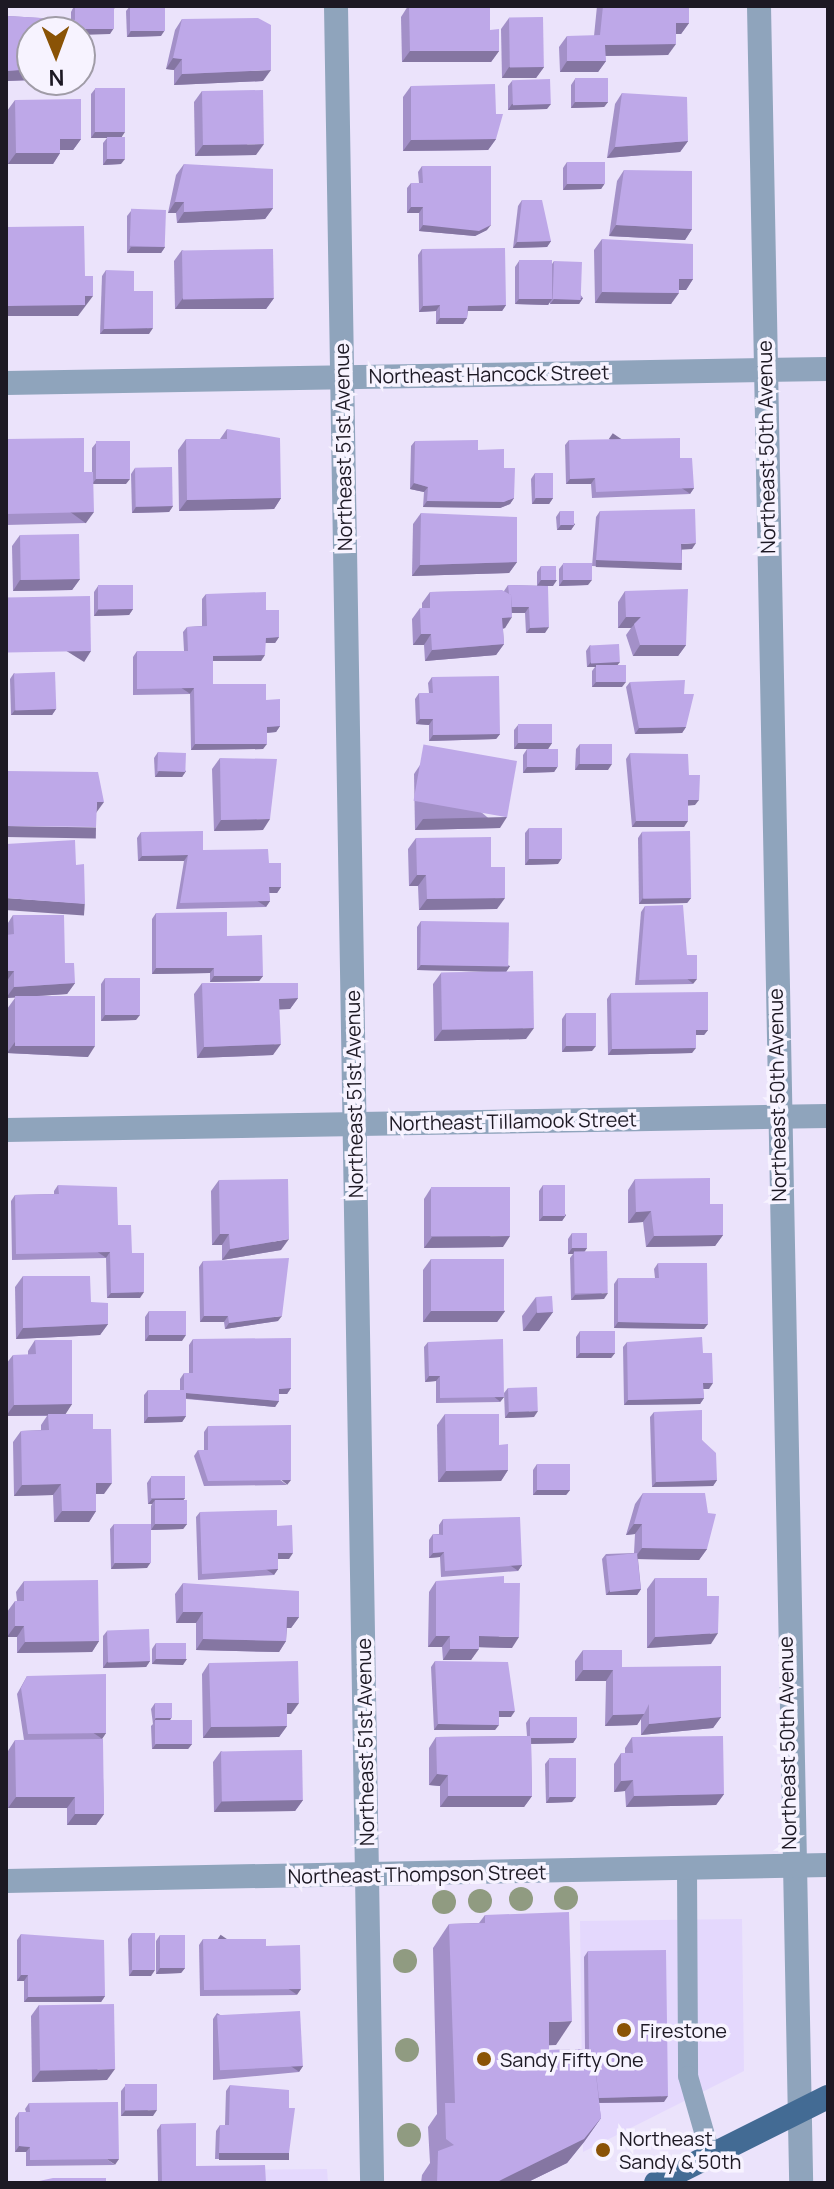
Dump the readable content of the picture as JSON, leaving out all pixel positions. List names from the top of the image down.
{
  "streets": {
    "street": [
      "Northeast Hancock Street",
      "Northeast 51st Avenue",
      "Northeast 50th Avenue",
      "Northeast Tillamook Street",
      "Northeast Thompson Street"
    ]
  },
  "crossings": [
    ["Northeast Hancock Street", "Northeast 51st Avenue"],
    ["Northeast Hancock Street", "Northeast 50th Avenue"],
    ["Northeast 51st Avenue", "Northeast Tillamook Street"],
    ["Northeast 51st Avenue", "Northeast Thompson Street"],
    ["Northeast 50th Avenue", "Northeast Tillamook Street"],
    ["Northeast 50th Avenue", "Northeast Thompson Street"]
  ],
  "places": ["Firestone", "Sandy Fifty One", "Northeast Sandy & 50th"],
  "north": "bottom"
}
